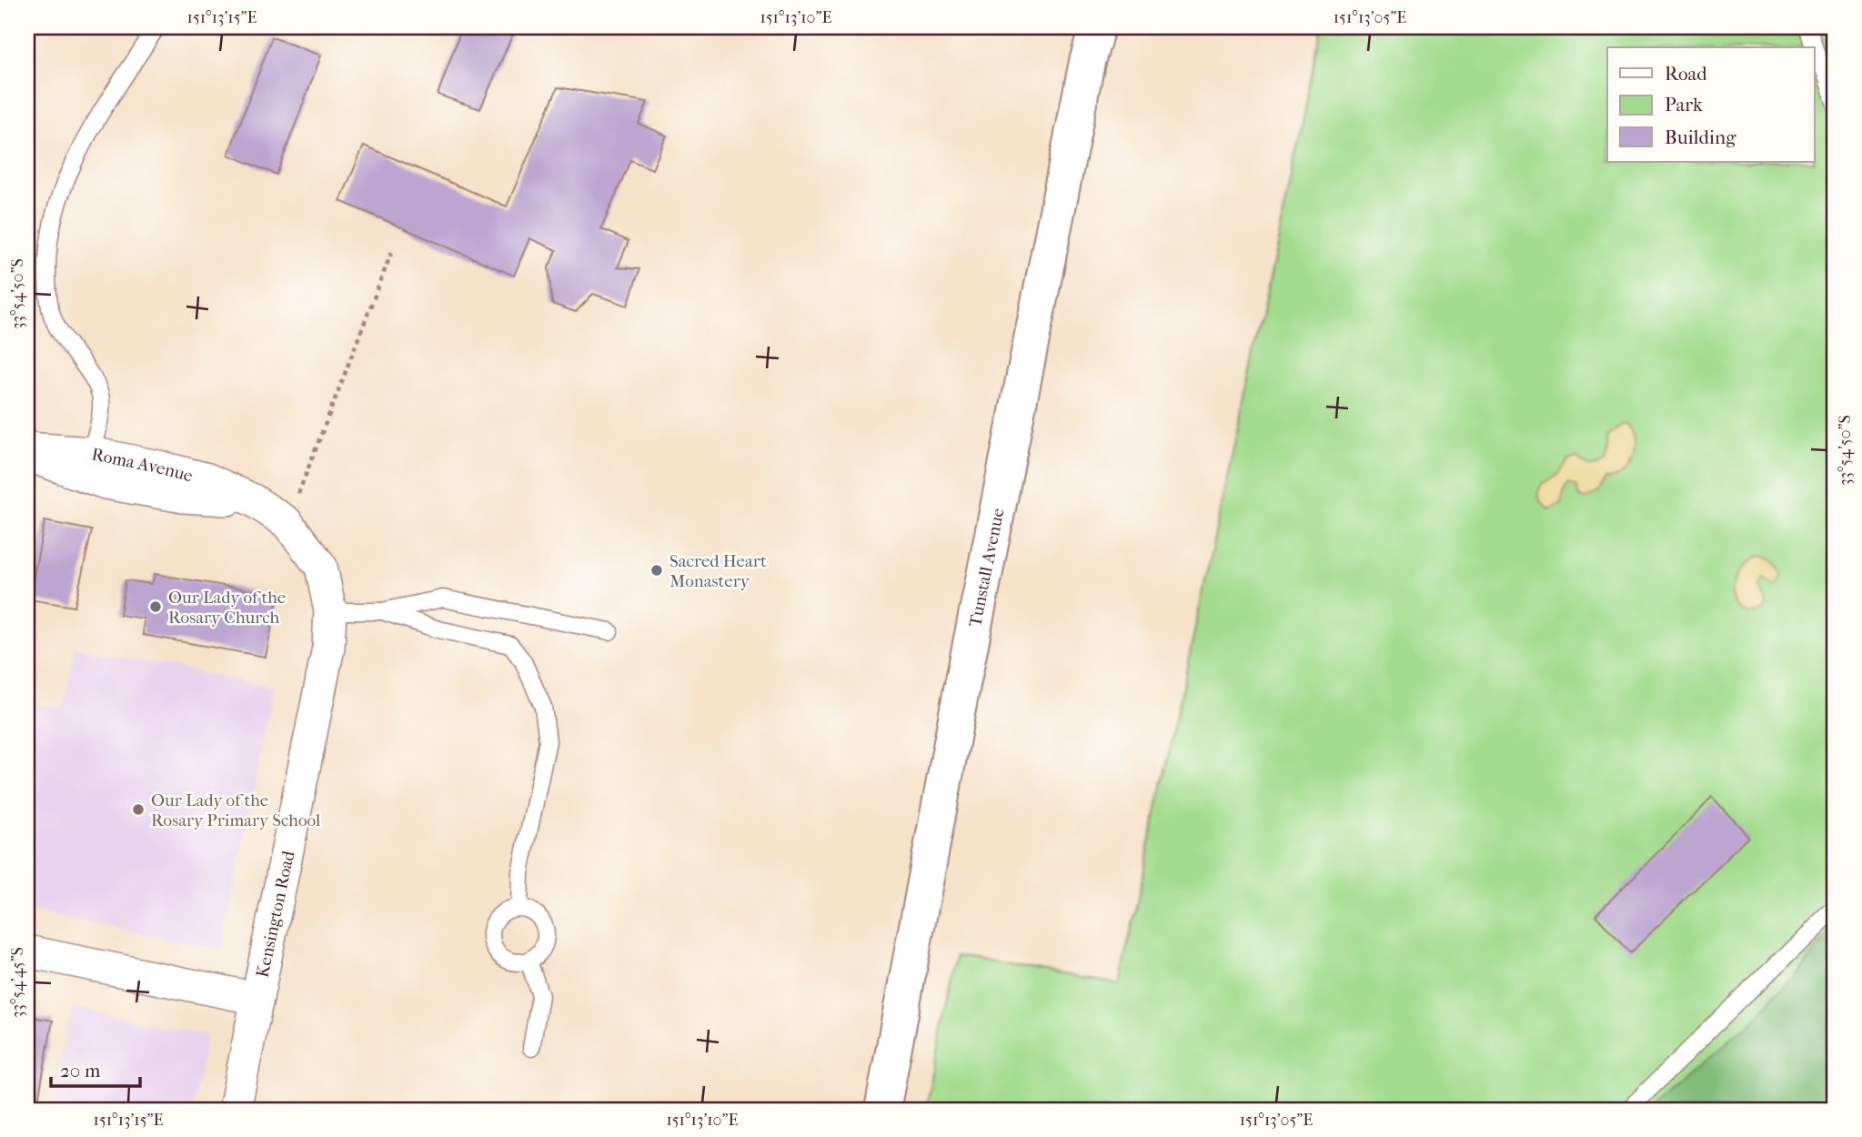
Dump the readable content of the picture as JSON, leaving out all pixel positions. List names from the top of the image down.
{
  "streets": {
    "street": ["Roma Avenue", "Tunstall Avenue", "Kensington Road"]
  },
  "crossings": [
    ["Roma Avenue", "Kensington Road"]
  ],
  "places": ["Sacred Heart Monastery", "Our Lady of the Rosary Church", "Our Lady of the Rosary Primary School"],
  "legend": ["Road", "Park", "Building"],
  "scale_bar": "20 m",
  "coordinates": [
    "151°13'15\"E",
    "151°13'10\"E",
    "151°13'05\"E",
    "33°54'50\"S",
    "33°54'45\"S"
  ]
}
